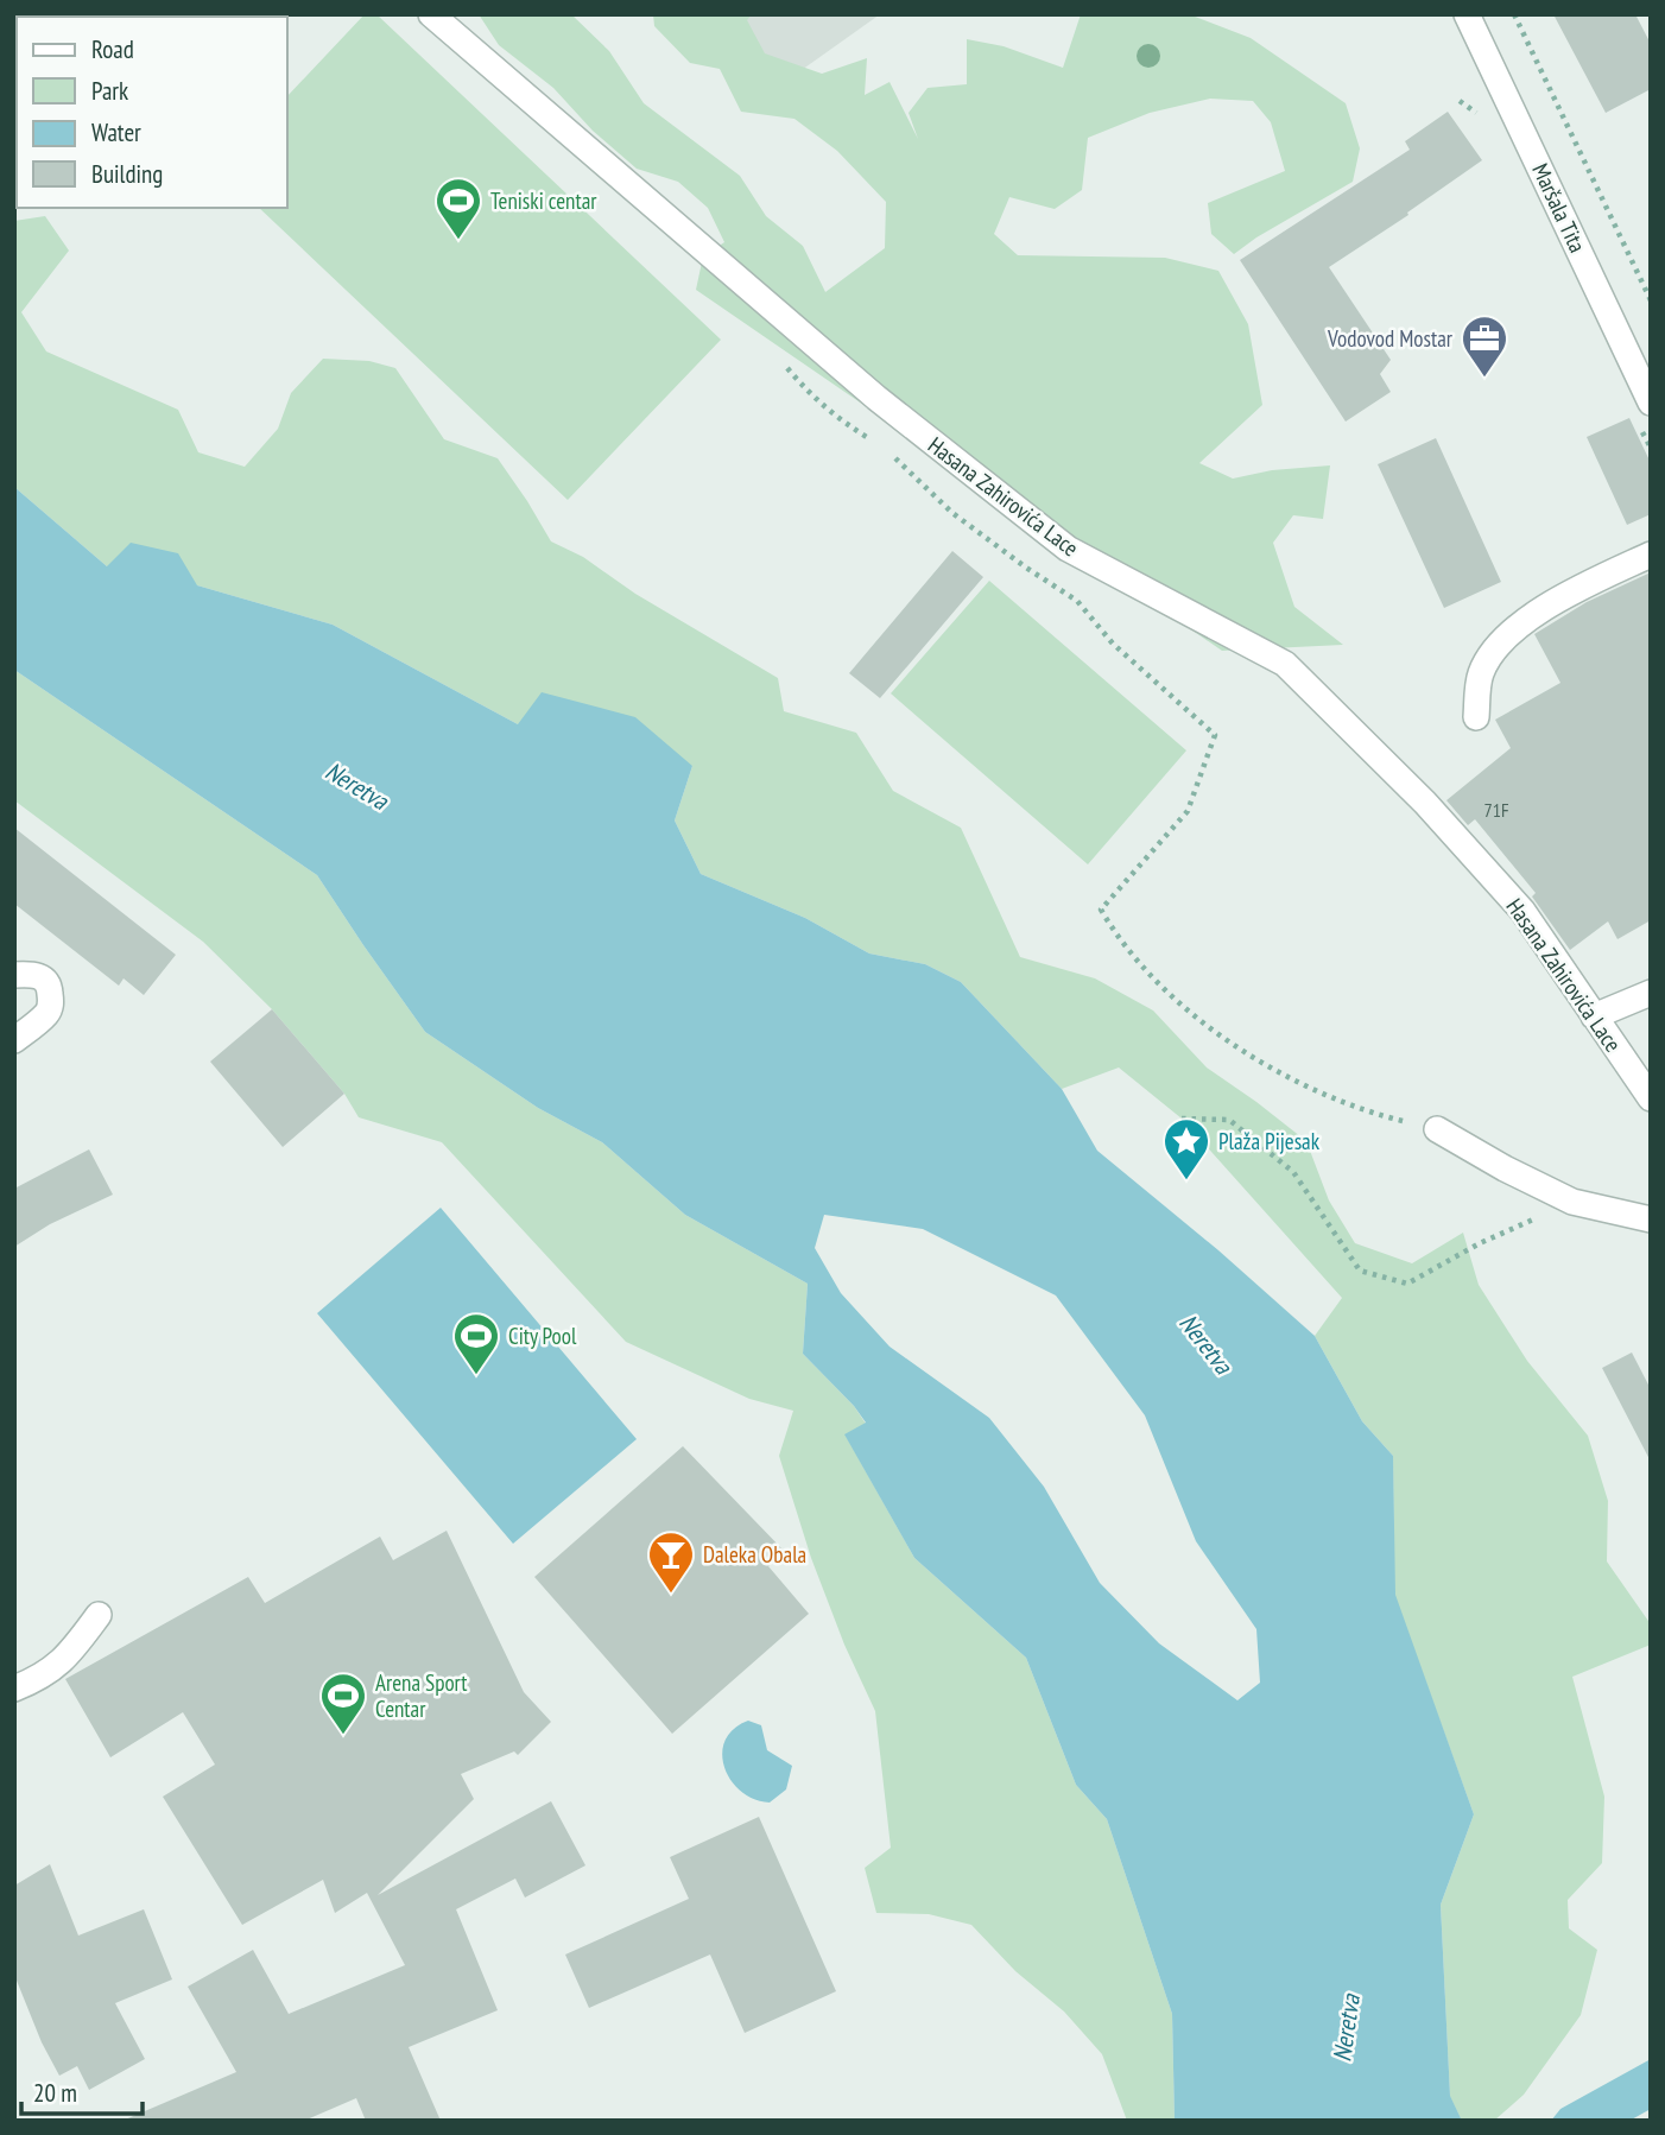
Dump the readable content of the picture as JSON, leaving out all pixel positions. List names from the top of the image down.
{
  "streets": {
    "street": ["Maršala Tita", "Hasana Zahirovića Lace"]
  },
  "water": ["Neretva"],
  "places": {
    "sports": ["Teniski centar", "City Pool", "Arena Sport Centar"],
    "office": ["Vodovod Mostar"],
    "place": ["Plaža Pijesak"],
    "bar": ["Daleka Obala"]
  },
  "house_numbers": ["71F"],
  "legend": [
    "Road",
    "Park",
    "Water",
    "Building"
  ],
  "scale_bar": "20 m"
}
